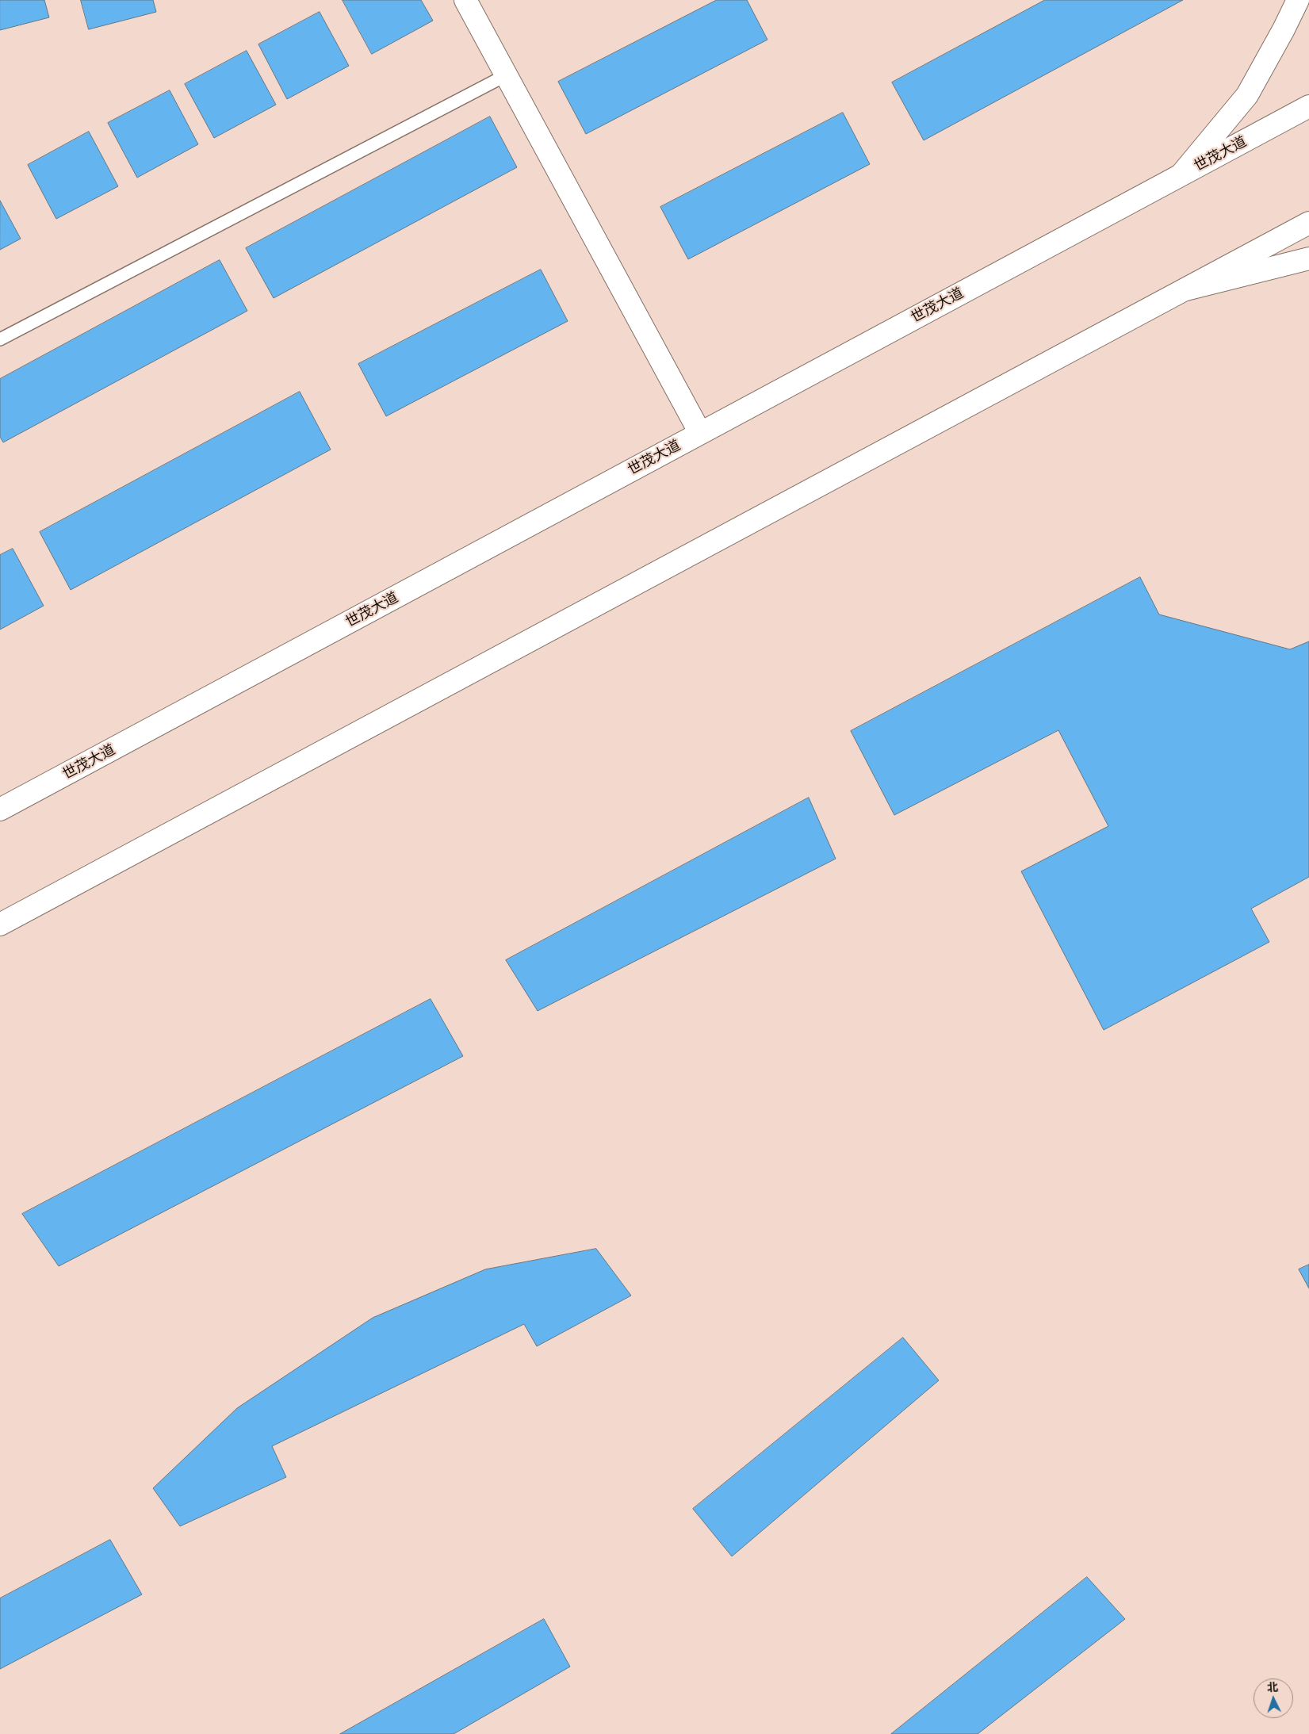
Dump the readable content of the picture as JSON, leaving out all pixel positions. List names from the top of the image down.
{
  "streets": {
    "main road": ["世茂大道"]
  },
  "north": "top"
}
